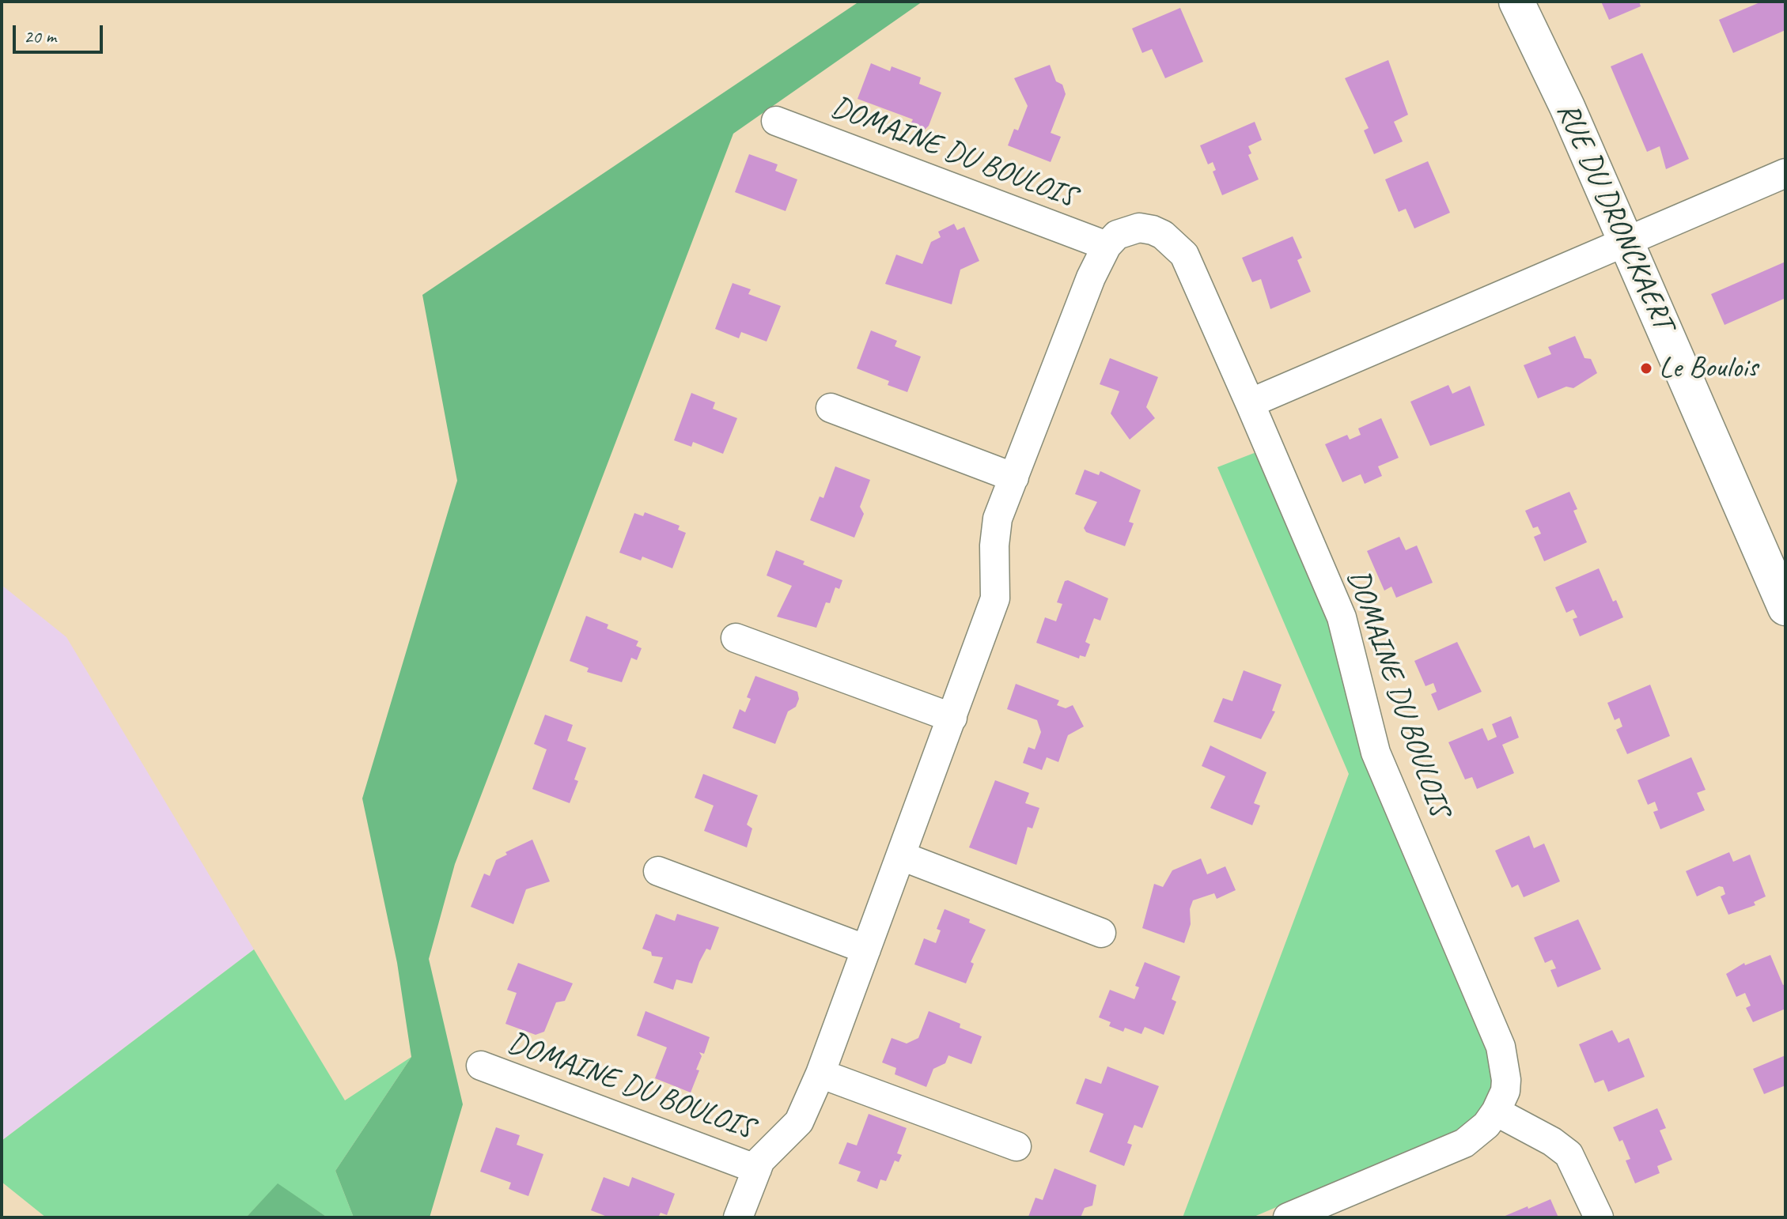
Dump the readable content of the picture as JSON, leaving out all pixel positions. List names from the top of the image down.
{
  "streets": {
    "main road": ["RUE DU DRONCKAERT"],
    "street": ["DOMAINE DU BOULOIS"]
  },
  "places": ["Le Boulois"],
  "scale_bar": "20 m"
}
